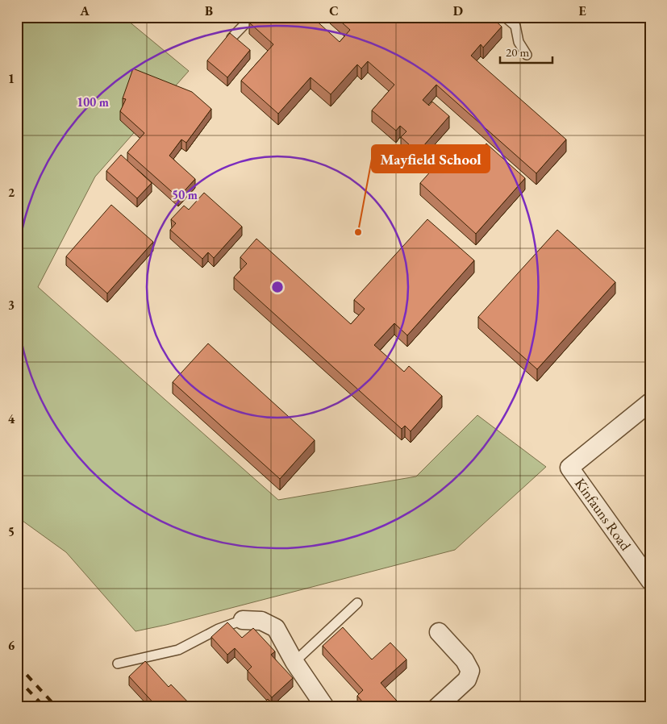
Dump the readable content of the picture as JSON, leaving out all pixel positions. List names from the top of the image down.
{
  "streets": {
    "street": ["Kinfauns Road"]
  },
  "places": ["Mayfield School"],
  "scale_bar": "20 m",
  "grid": {
    "columns": [
      "A",
      "B",
      "C",
      "D",
      "E"
    ],
    "rows": [
      "1",
      "2",
      "3",
      "4",
      "5",
      "6"
    ]
  },
  "rings": ["100 m", "50 m"]
}
